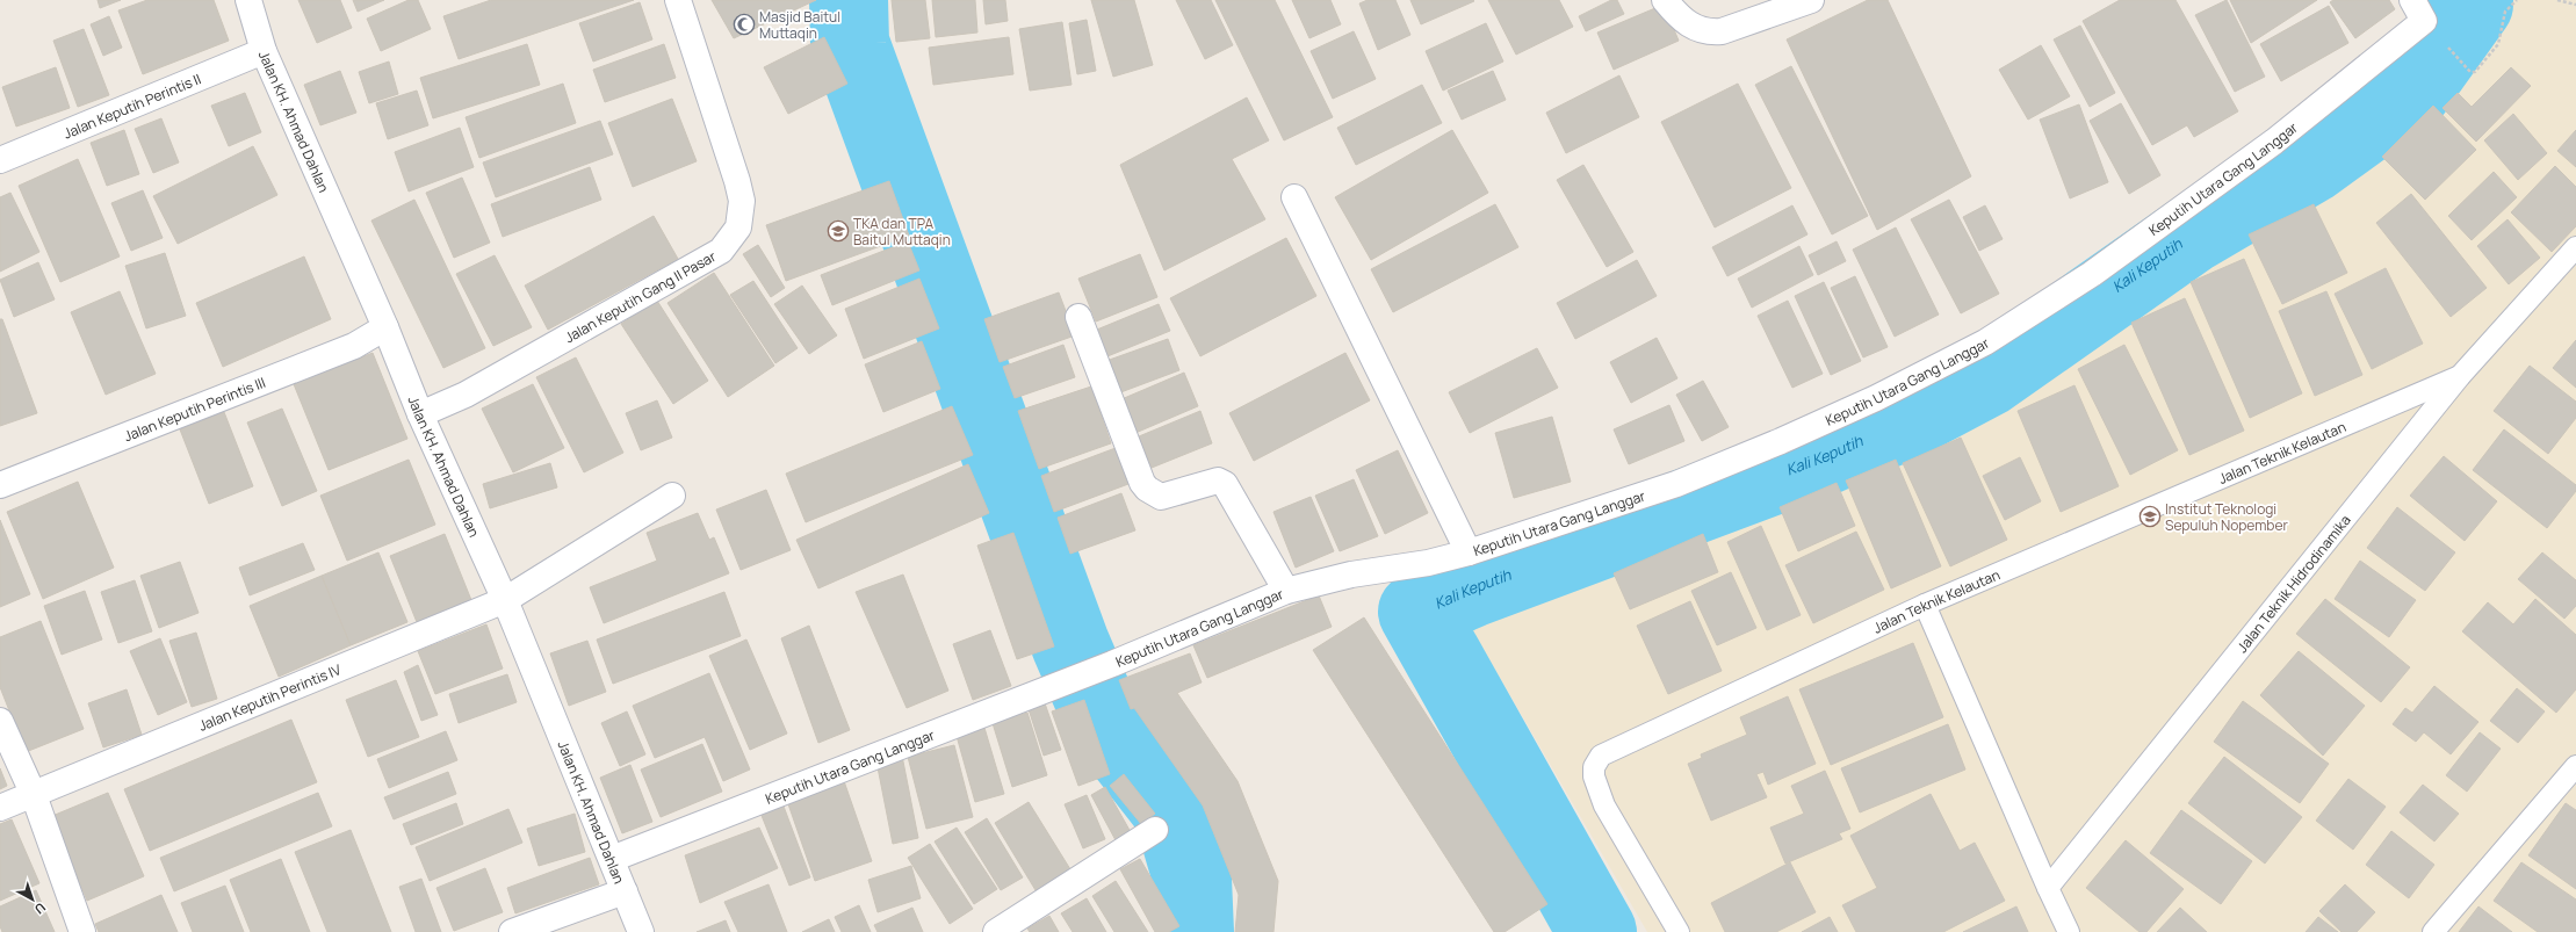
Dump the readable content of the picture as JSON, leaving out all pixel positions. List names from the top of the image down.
{
  "streets": {
    "street": [
      "Jalan Keputih Perintis II",
      "Jalan KH. Ahmad Dahlan",
      "Keputih Utara Gang Langgar",
      "Jalan Keputih Gang II Pasar",
      "Jalan Keputih Perintis III",
      "Jalan Keputih Perintis IV"
    ],
    "lane": ["Jalan Teknik Kelautan", "Jalan Teknik Hidrodinamika"]
  },
  "crossings": [
    ["Jalan Keputih Perintis II", "Jalan KH. Ahmad Dahlan"],
    ["Jalan KH. Ahmad Dahlan", "Keputih Utara Gang Langgar"],
    ["Jalan KH. Ahmad Dahlan", "Jalan Keputih Gang II Pasar"],
    ["Jalan KH. Ahmad Dahlan", "Jalan Keputih Perintis III"],
    ["Jalan KH. Ahmad Dahlan", "Jalan Keputih Perintis IV"],
    ["Jalan Teknik Kelautan", "Jalan Teknik Hidrodinamika"]
  ],
  "water": ["Kali Keputih"],
  "places": {
    "mosque": ["Masjid Baitul Muttaqin"],
    "school or university": ["TKA dan TPA Baitul Muttaqin", "Institut Teknologi Sepuluh Nopember"]
  },
  "north": "bottom right"
}
